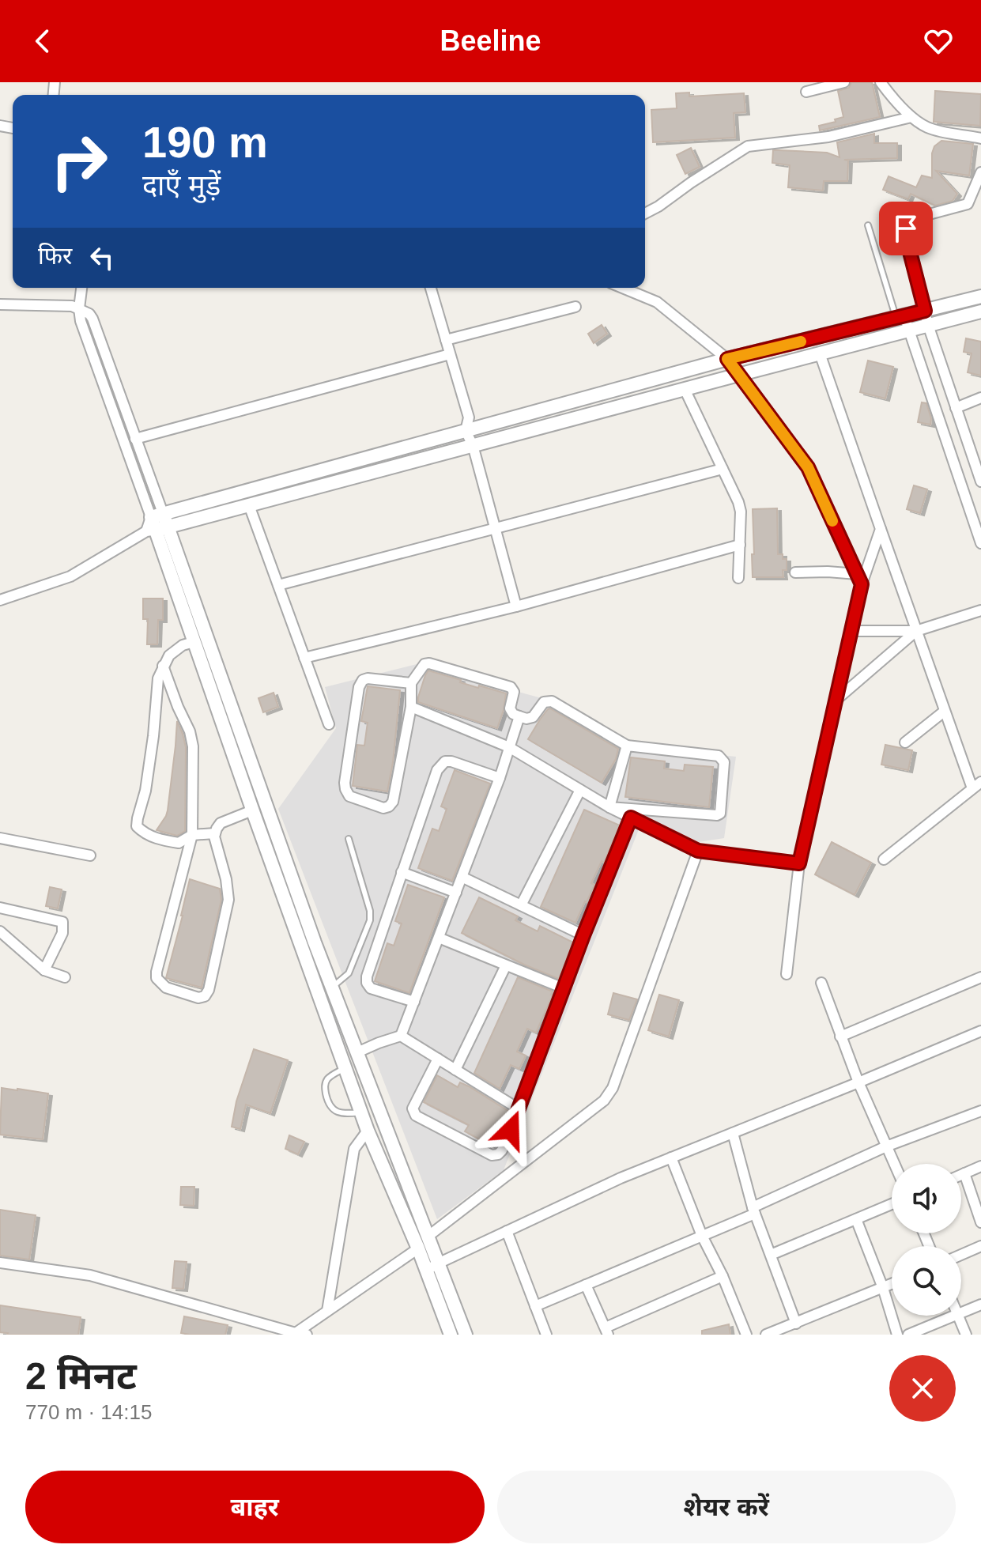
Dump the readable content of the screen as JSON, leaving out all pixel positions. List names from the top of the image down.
{
  "page": {
    "header": "Beeline",
    "turn": ["190 m", "दाएँ मुड़ें"],
    "then": "फिर",
    "heading": ["2 मिनट", "770 m · 14:15"],
    "buttons": ["बाहर", "शेयर करें"]
  }
}
